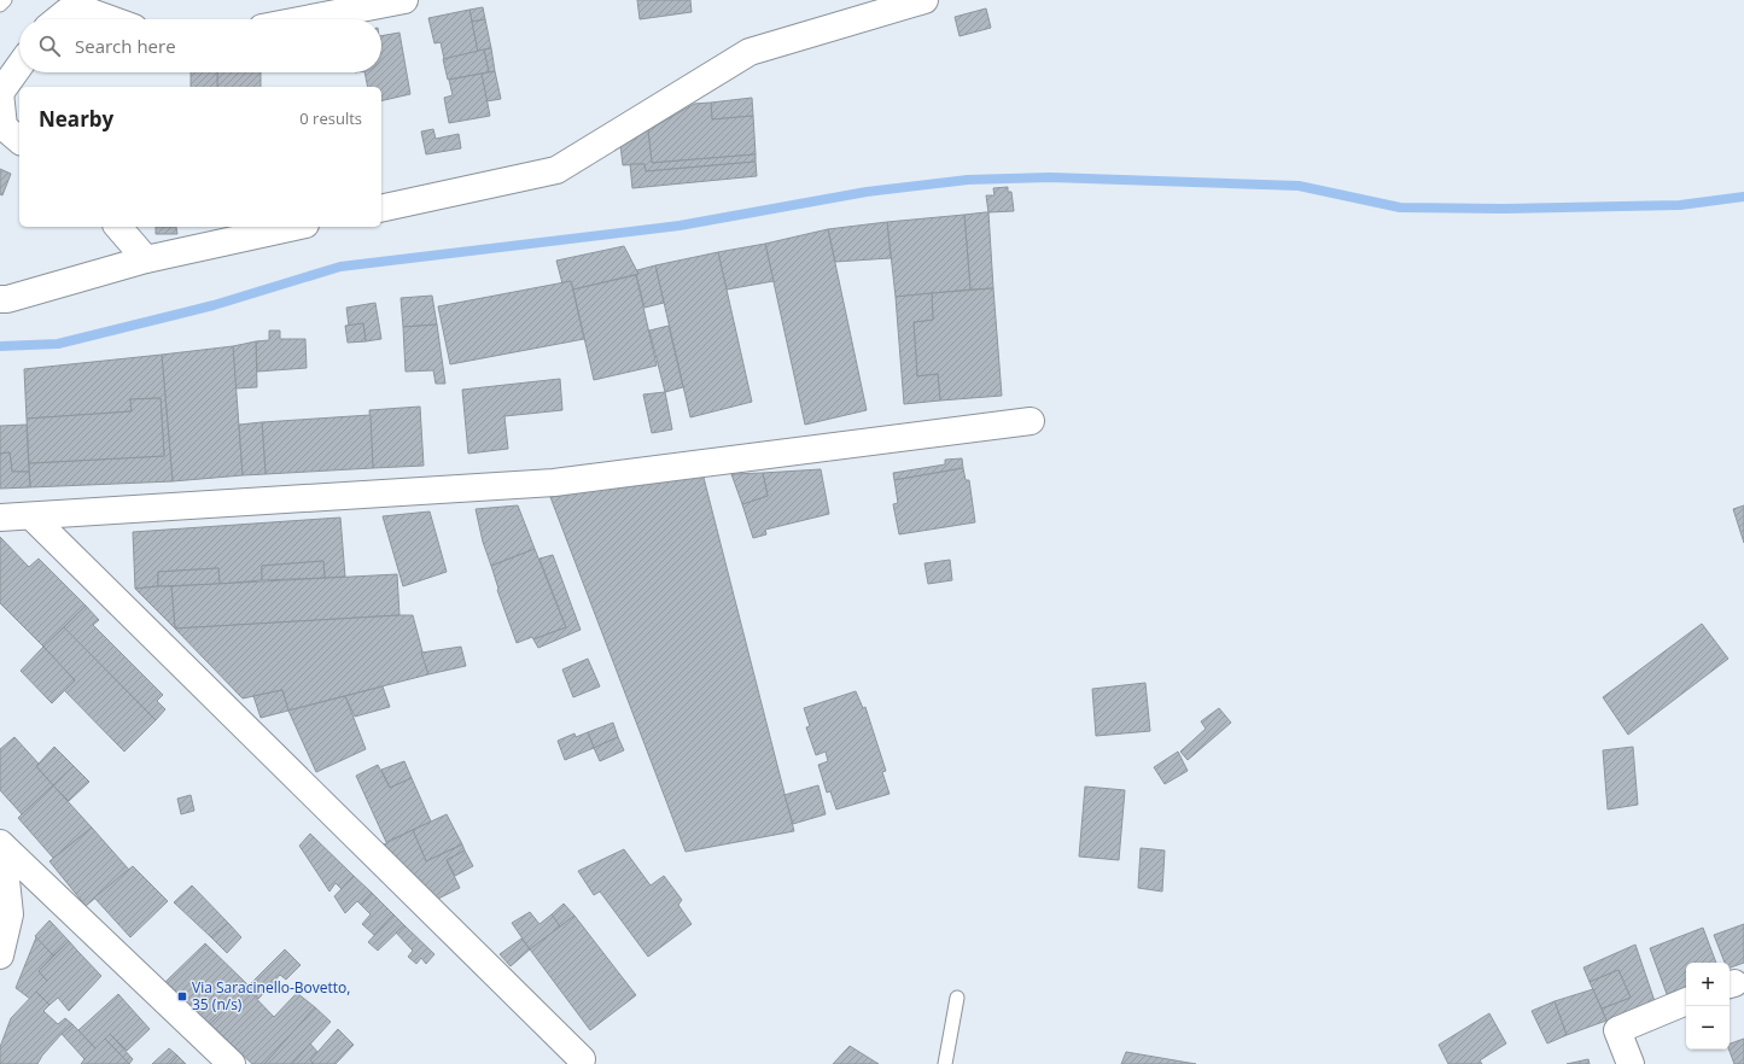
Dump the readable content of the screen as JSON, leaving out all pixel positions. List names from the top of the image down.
{
  "places": {
    "transit": ["Via Saracinello-Bovetto, 35 (n/s)"]
  },
  "page": {
    "search": "Search here",
    "heading": ["Nearby", "0 results"],
    "map_buttons": ["+", "−"]
  }
}
